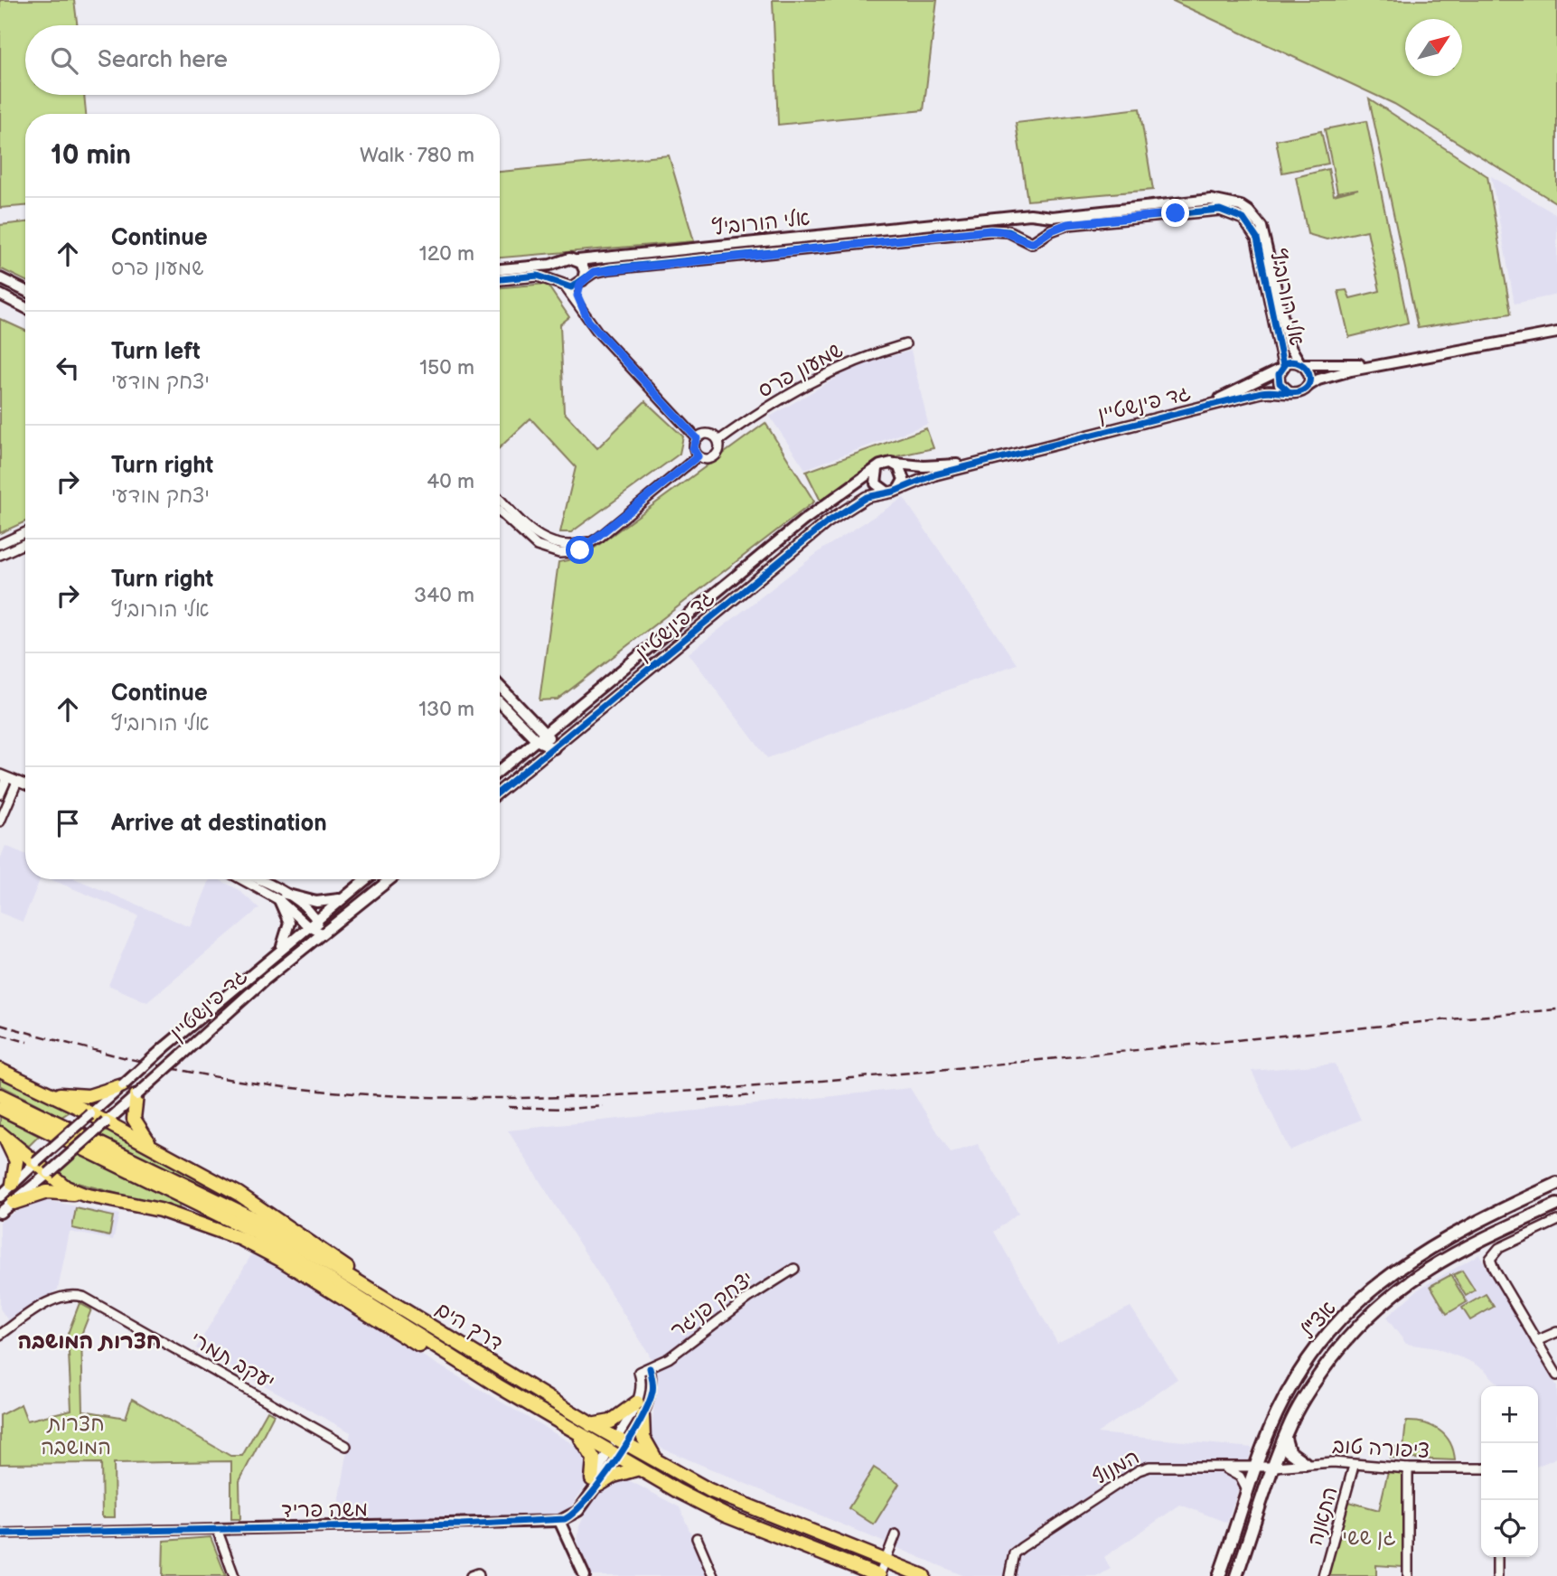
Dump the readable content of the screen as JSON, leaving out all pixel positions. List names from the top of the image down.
{
  "streets": {
    "main road": ["אצ\"ל", "דרך הים"],
    "street": [
      "אלי הורוביץ",
      "שמעון פרס",
      "גד פינשטיין",
      "יצחק פניגר",
      "יעקב תמרי",
      "ציפורה טוב",
      "המנוף",
      "משה פריד",
      "התאנה"
    ]
  },
  "crossings": [
    ["אלי הורוביץ", "גד פינשטיין"],
    ["יצחק פניגר", "דרך הים"],
    ["יצחק פניגר", "משה פריד"],
    ["אצ\"ל", "ציפורה טוב"],
    ["אצ\"ל", "המנוף"],
    ["דרך הים", "משה פריד"],
    ["ציפורה טוב", "המנוף"],
    ["ציפורה טוב", "התאנה"]
  ],
  "districts": ["חצרות המושבה"],
  "parks": ["חצרות המושבה", "גן ששי"],
  "north": "top right",
  "page": {
    "search": "Search here",
    "heading": ["10 min", "Walk · 780 m"],
    "list": [
      ["Continue", "שמעון פרס", "120 m"],
      ["Turn left", "יצחק מודעי", "150 m"],
      ["Turn right", "יצחק מודעי", "40 m"],
      ["Turn right", "אלי הורוביץ", "340 m"],
      ["Continue", "אלי הורוביץ", "130 m"],
      "Arrive at destination"
    ],
    "map_buttons": ["+", "−"]
  }
}
